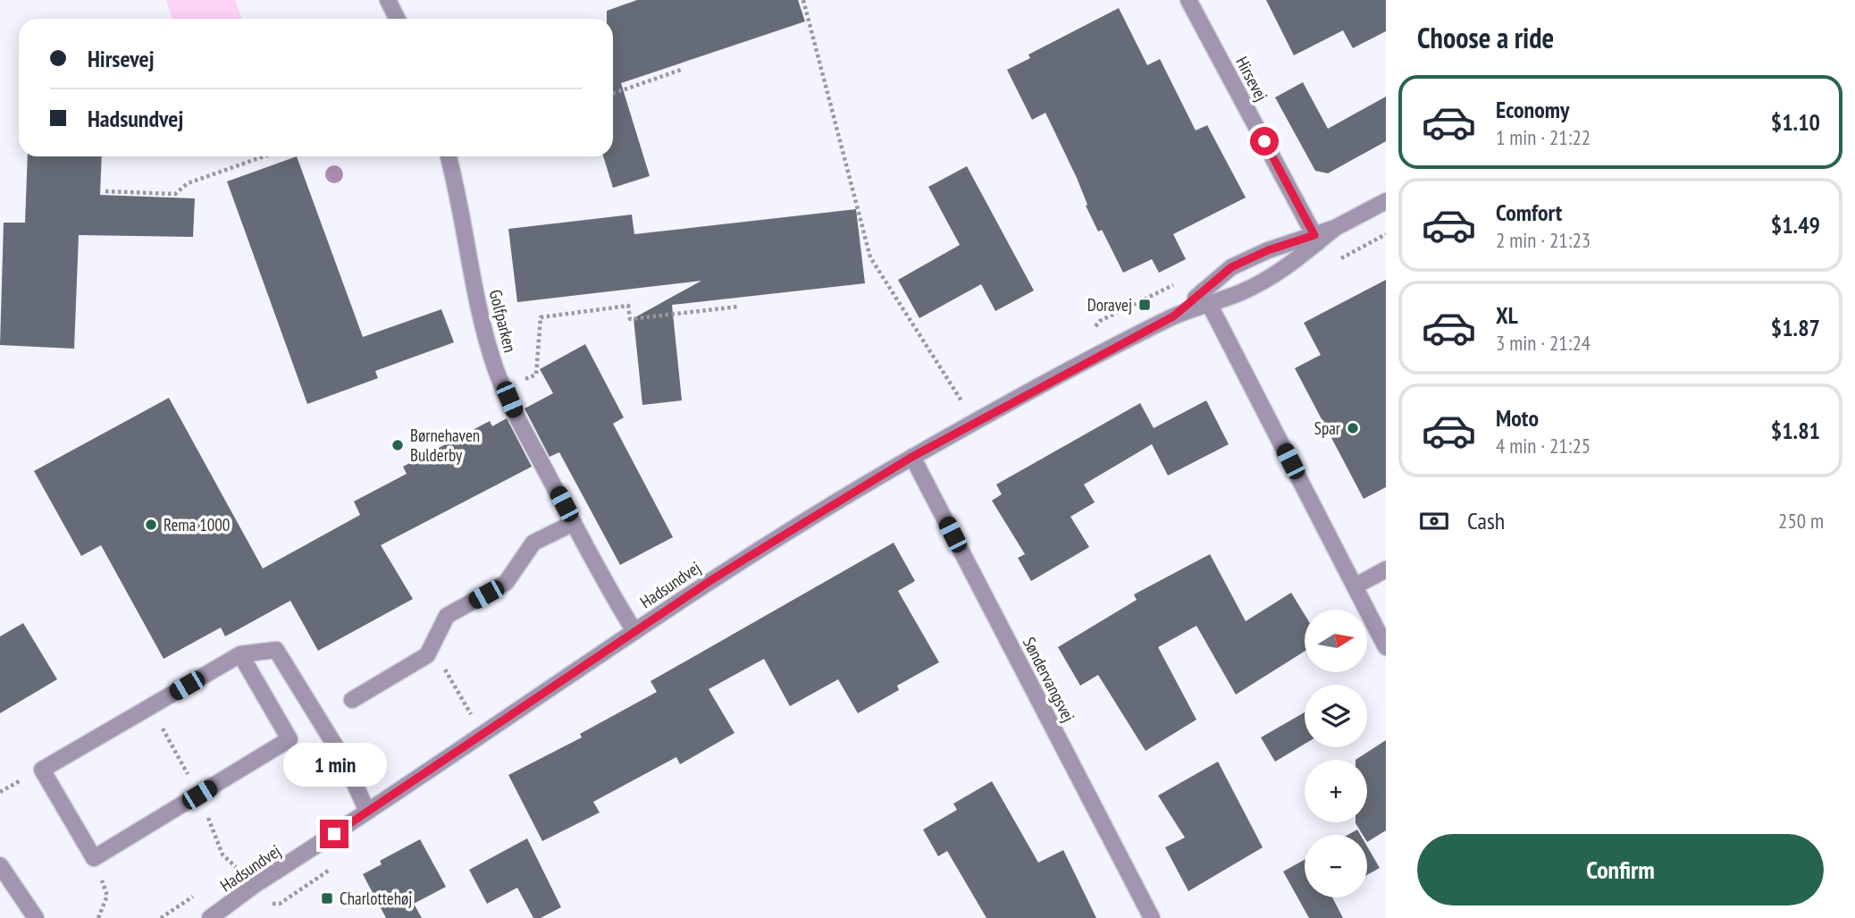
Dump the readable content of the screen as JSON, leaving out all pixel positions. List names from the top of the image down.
{
  "streets": {
    "street": [
      "Hirsevej",
      "Golfparken",
      "Hadsundvej",
      "Søndervangsvej"
    ]
  },
  "crossings": [
    ["Hirsevej", "Hadsundvej"],
    ["Golfparken", "Hadsundvej"],
    ["Hadsundvej", "Søndervangsvej"]
  ],
  "places": {
    "transit": ["Doravej", "Charlottehøj"],
    "other": ["Spar", "Børnehaven Bulderby", "Rema 1000"]
  },
  "north": "right",
  "page": {
    "heading": "Choose a ride",
    "banner": ["Hirsevej", "Hadsundvej"],
    "list": [
      {
        "name": "Economy",
        "note": "1 min · 21:22",
        "value": "$1.10"
      },
      {
        "name": "Comfort",
        "note": "2 min · 21:23",
        "value": "$1.49"
      },
      {
        "name": "XL",
        "note": "3 min · 21:24",
        "value": "$1.87"
      },
      {
        "name": "Moto",
        "note": "4 min · 21:25",
        "value": "$1.81"
      }
    ],
    "pay": ["Cash", "250 m"],
    "map_buttons": ["+", "−"],
    "bubble": "1 min",
    "buttons": "Confirm"
  }
}
